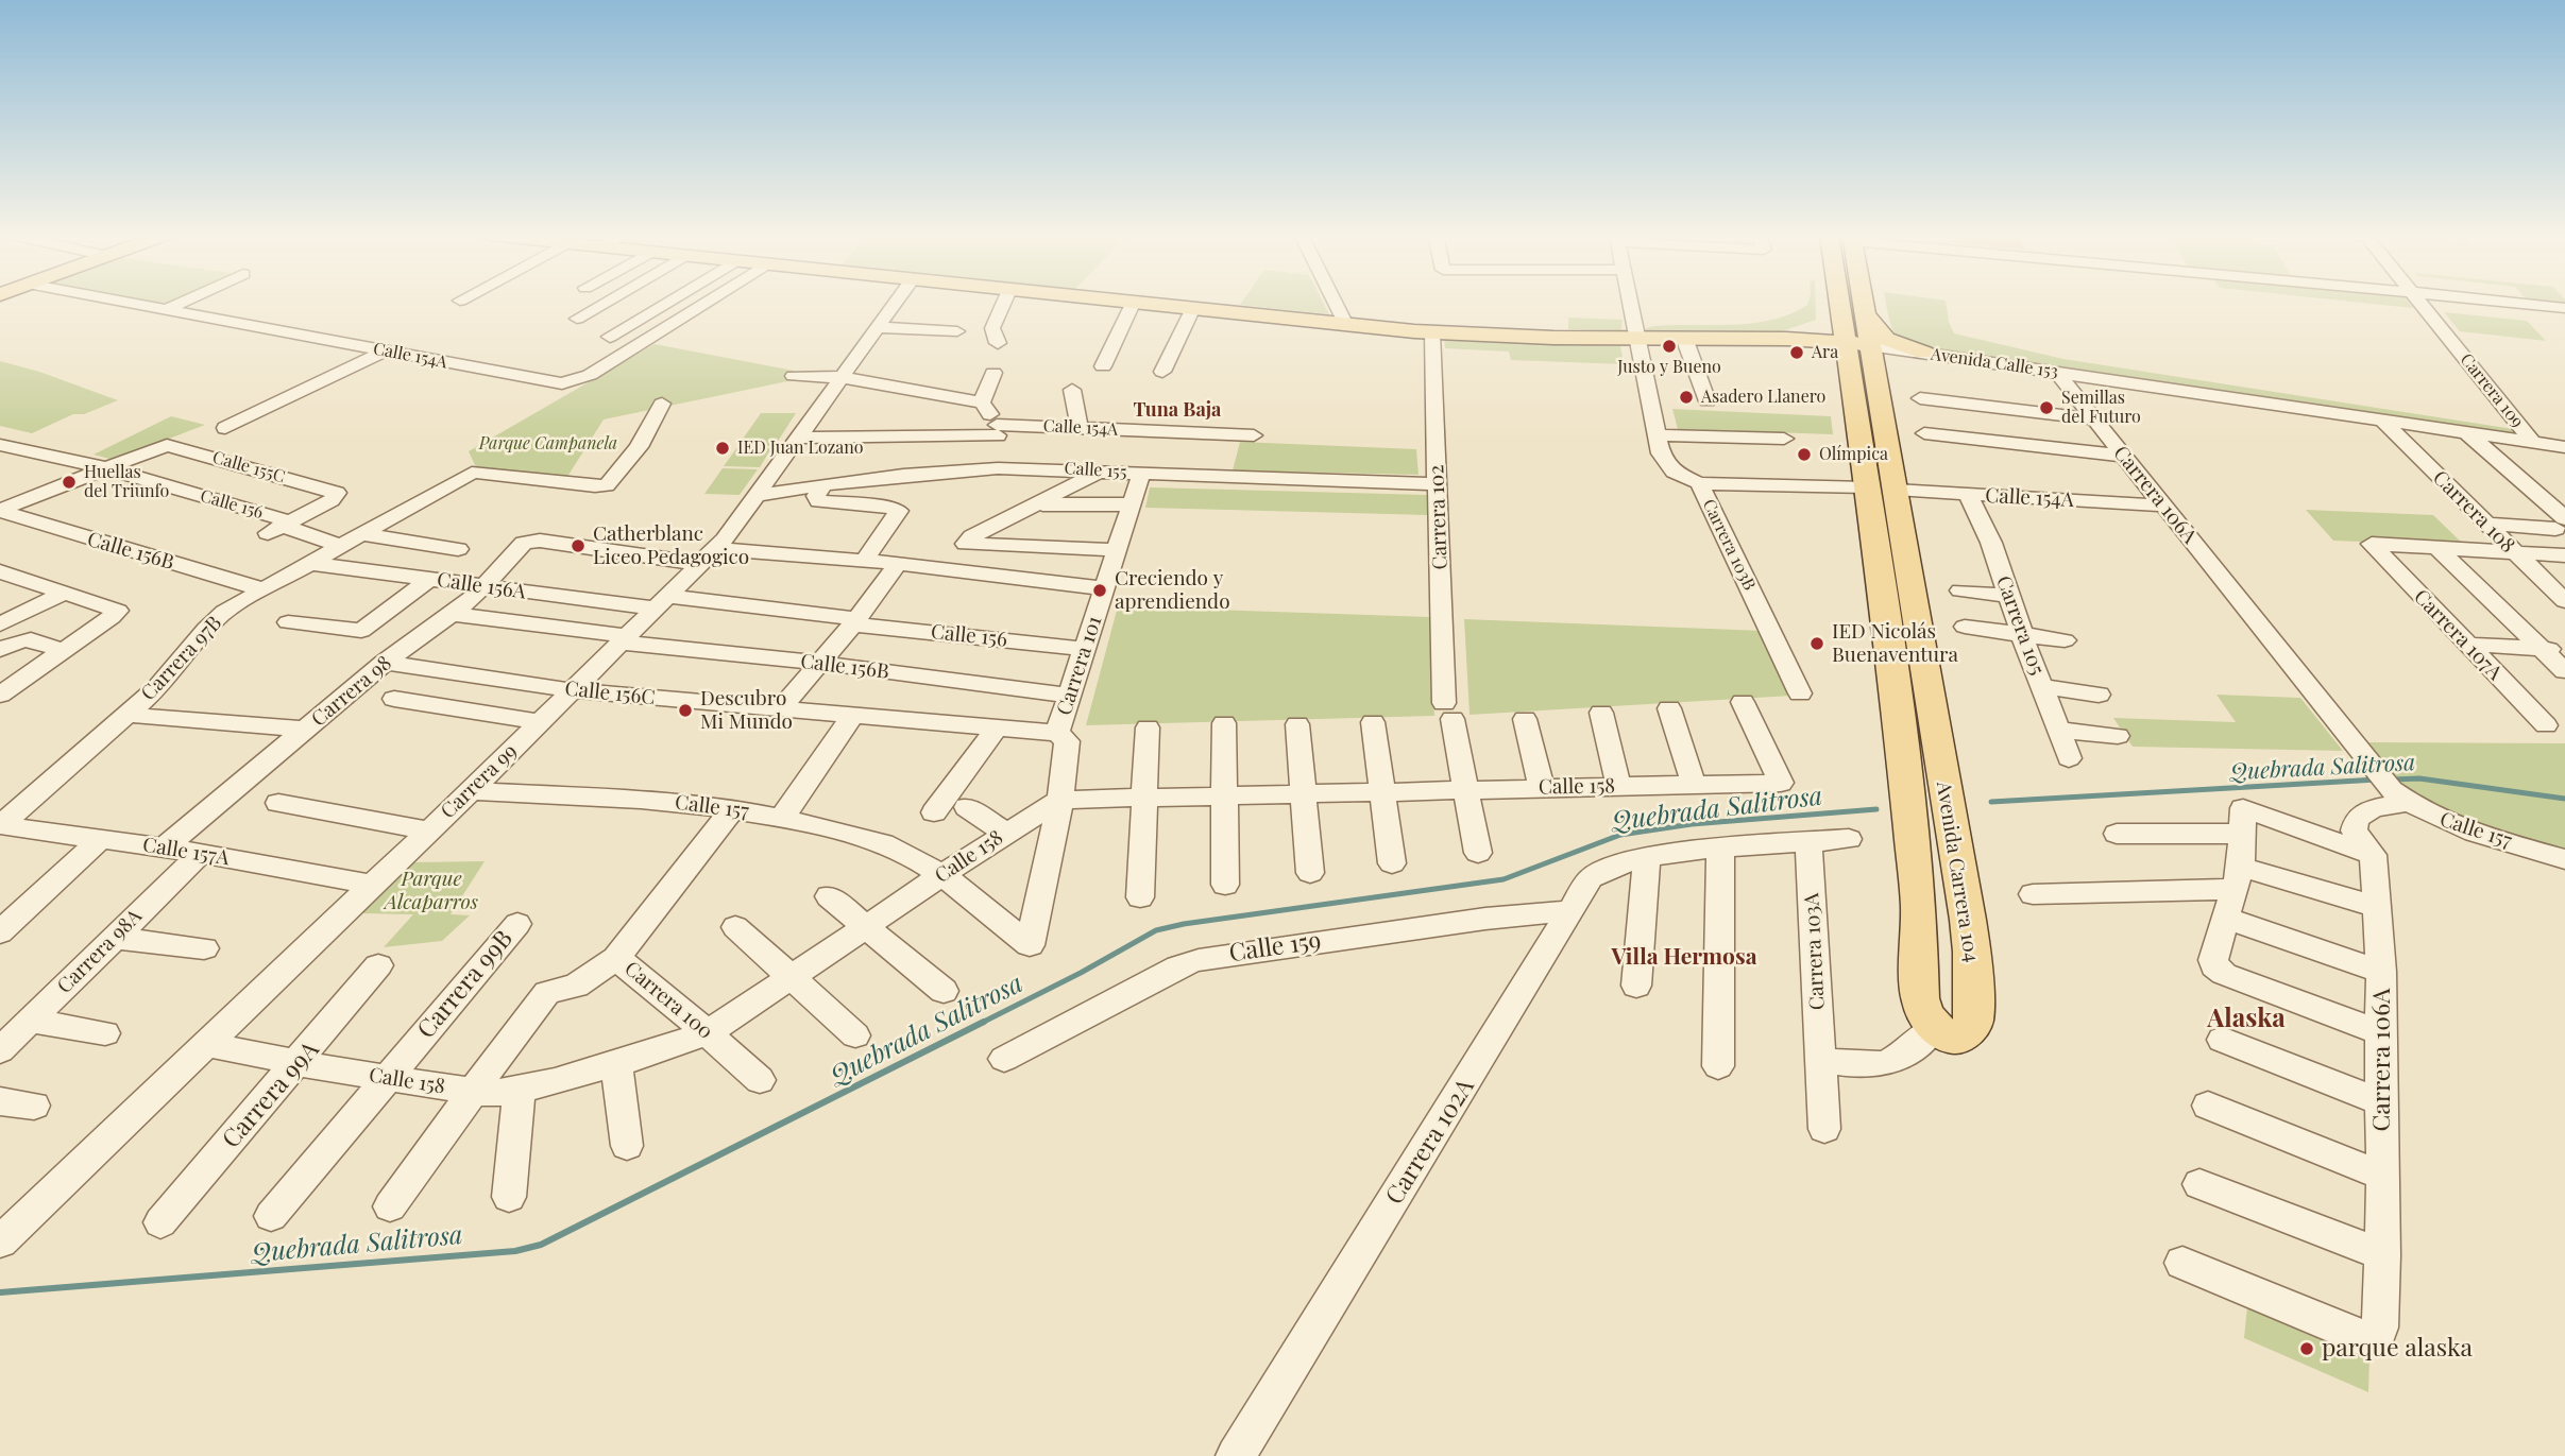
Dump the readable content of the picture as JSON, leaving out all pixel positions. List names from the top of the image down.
{
  "streets": {
    "main road": ["Avenida Calle 153", "Avenida Carrera 104"],
    "street": [
      "Calle 154A",
      "Carrera 109",
      "Calle 155C",
      "Calle 155",
      "Carrera 106A",
      "Calle 156",
      "Carrera 108",
      "Carrera 102",
      "Carrera 103B",
      "Calle 156B",
      "Calle 156A",
      "Carrera 105",
      "Carrera 107A",
      "Carrera 97B",
      "Carrera 101",
      "Carrera 98",
      "Calle 156C",
      "Carrera 99",
      "Calle 158",
      "Calle 157",
      "Calle 157A",
      "Calle 159",
      "Carrera 98A",
      "Carrera 103A",
      "Carrera 99B",
      "Carrera 100",
      "Carrera 99A",
      "Carrera 102A"
    ]
  },
  "crossings": [
    ["Calle 154A", "Carrera 106A"],
    ["Calle 154A", "Carrera 103B"],
    ["Calle 154A", "Carrera 105"],
    ["Calle 154A", "Carrera 99"],
    ["Calle 154A", "Avenida Carrera 104"],
    ["Avenida Calle 153", "Carrera 109"],
    ["Avenida Calle 153", "Carrera 106A"],
    ["Avenida Calle 153", "Carrera 108"],
    ["Avenida Calle 153", "Avenida Carrera 104"],
    ["Calle 155", "Carrera 102"],
    ["Calle 155", "Carrera 101"],
    ["Calle 155", "Carrera 99"],
    ["Carrera 106A", "Calle 157"],
    ["Calle 156", "Calle 156A"],
    ["Calle 156", "Carrera 97B"],
    ["Calle 156", "Carrera 101"],
    ["Calle 156", "Carrera 99"],
    ["Carrera 102", "Calle 158"],
    ["Calle 156B", "Carrera 97B"],
    ["Calle 156B", "Carrera 101"],
    ["Calle 156B", "Carrera 98"],
    ["Calle 156B", "Carrera 99"],
    ["Calle 156A", "Carrera 97B"],
    ["Calle 156A", "Carrera 98"],
    ["Calle 156A", "Carrera 99"],
    ["Carrera 97B", "Calle 157A"],
    ["Carrera 101", "Calle 156C"],
    ["Carrera 101", "Calle 158"],
    ["Carrera 101", "Calle 157"],
    ["Carrera 98", "Calle 156C"],
    ["Carrera 98", "Carrera 99"],
    ["Carrera 98", "Calle 157A"],
    ["Calle 156C", "Carrera 99"],
    ["Carrera 99", "Calle 158"],
    ["Carrera 99", "Calle 157"],
    ["Carrera 99", "Calle 157A"],
    ["Calle 158", "Calle 157"],
    ["Calle 158", "Carrera 99B"],
    ["Calle 158", "Carrera 100"],
    ["Calle 158", "Carrera 99A"],
    ["Calle 157", "Carrera 100"],
    ["Calle 157A", "Carrera 98A"],
    ["Calle 159", "Carrera 102A"]
  ],
  "districts": ["Tuna Baja", "Villa Hermosa", "Alaska"],
  "water": ["Quebrada Salitrosa"],
  "parks": ["Parque Campanela", "Parque Alcaparros"],
  "places": [
    "Justo y Bueno",
    "Ara",
    "Asadero Llanero",
    "Semillas del Futuro",
    "IED Juan Lozano",
    "Olímpica",
    "Huellas del Triunfo",
    "Catherblanc Liceo Pedagogico",
    "Creciendo y aprendiendo",
    "IED Nicolás Buenaventura",
    "Descubro Mi Mundo",
    "parque alaska"
  ]
}
